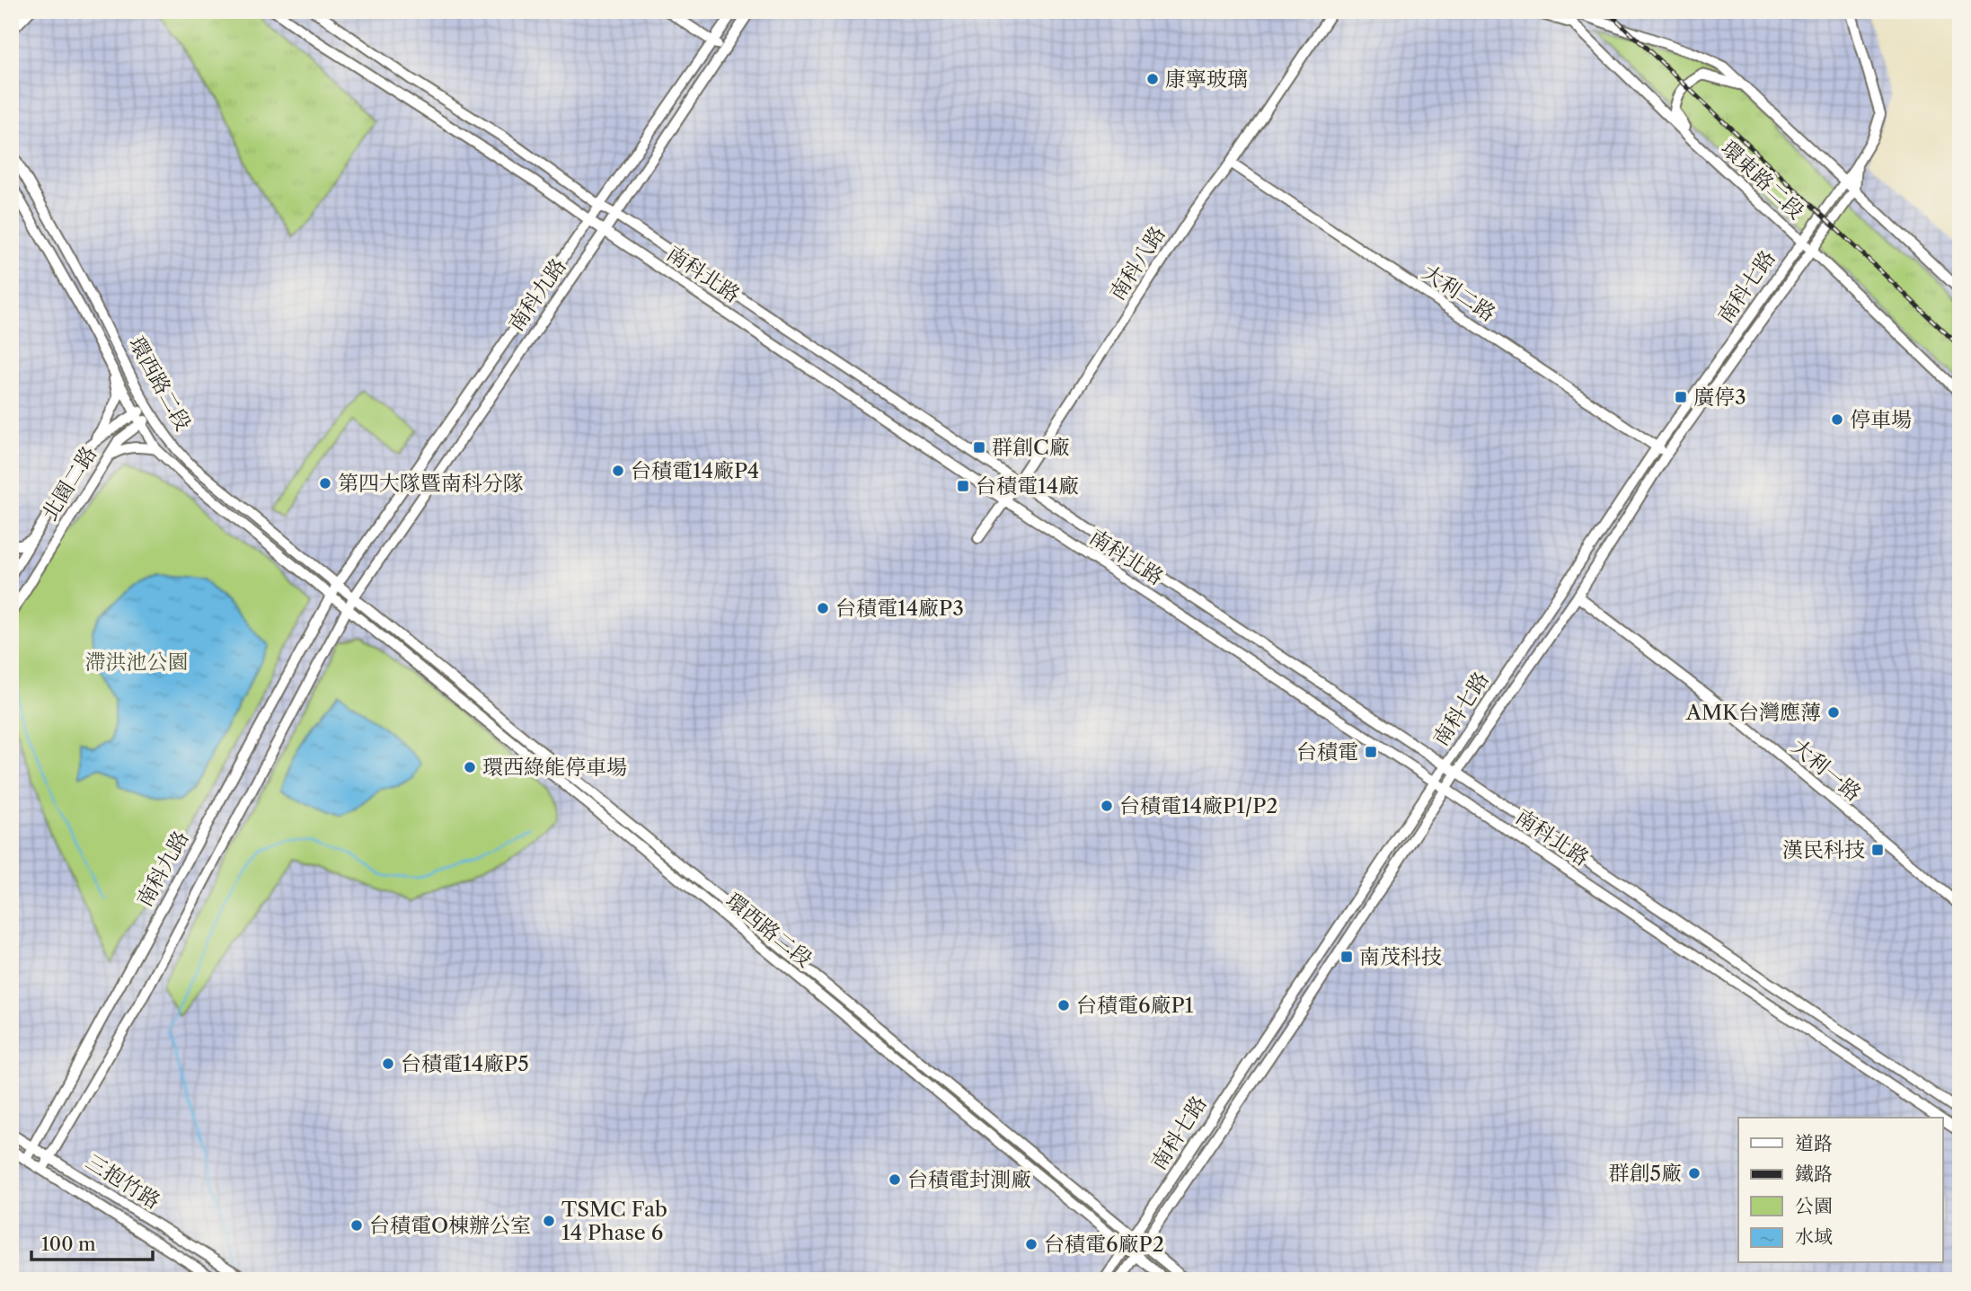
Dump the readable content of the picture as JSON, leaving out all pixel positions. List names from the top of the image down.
{
  "streets": {
    "street": [
      "環東路二段",
      "南科八路",
      "南科北路",
      "南科七路",
      "大利二路",
      "南科九路",
      "環西路二段",
      "北園二路",
      "大利一路",
      "三抱竹路"
    ]
  },
  "crossings": [
    ["環東路二段", "南科七路"],
    ["南科八路", "南科北路"],
    ["南科八路", "大利二路"],
    ["南科北路", "南科七路"],
    ["南科北路", "南科九路"],
    ["南科七路", "大利二路"],
    ["南科七路", "環西路二段"],
    ["南科七路", "大利一路"],
    ["南科九路", "環西路二段"],
    ["南科九路", "三抱竹路"],
    ["環西路二段", "北園二路"]
  ],
  "parks": ["滯洪池公園"],
  "places": {
    "other": [
      "康寧玻璃",
      "停車場",
      "台積電14廠P4",
      "第四大隊暨南科分隊",
      "台積電14廠P3",
      "AMK台灣應薄",
      "環西綠能停車場",
      "台積電14廠P1/P2",
      "台積電6廠P1",
      "台積電14廠P5",
      "群創5廠",
      "台積電封測廠",
      "TSMC Fab 14 Phase 6",
      "台積電O棟辦公室",
      "台積電6廠P2"
    ],
    "transit": [
      "廣停3",
      "群創C廠",
      "台積電14廠",
      "台積電",
      "漢民科技",
      "南茂科技"
    ]
  },
  "legend": [
    "道路",
    "鐵路",
    "公園",
    "水域"
  ],
  "scale_bar": "100 m"
}
